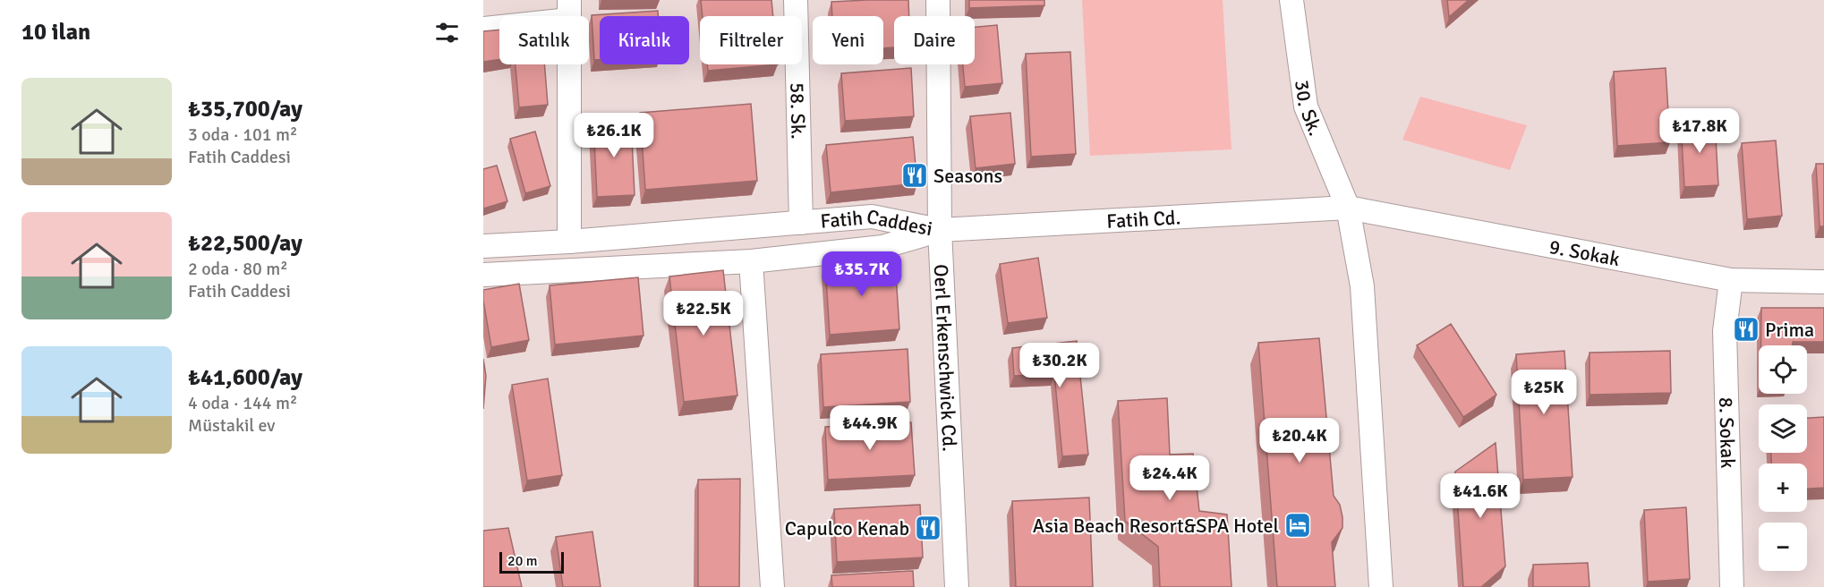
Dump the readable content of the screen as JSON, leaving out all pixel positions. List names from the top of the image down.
{
  "streets": {
    "street": [
      "30. Sk.",
      "58. Sk.",
      "Fatih Cd.",
      "Fatih Caddesi",
      "9. Sokak",
      "Oerl Erkenschwick Cd.",
      "8. Sokak"
    ]
  },
  "crossings": [
    ["30. Sk.", "Fatih Cd."],
    ["30. Sk.", "9. Sokak"],
    ["58. Sk.", "Fatih Caddesi"],
    ["Fatih Cd.", "Fatih Caddesi"],
    ["Fatih Cd.", "9. Sokak"],
    ["Fatih Cd.", "Oerl Erkenschwick Cd."],
    ["Fatih Caddesi", "Oerl Erkenschwick Cd."],
    ["9. Sokak", "8. Sokak"]
  ],
  "places": {
    "restaurant": ["Seasons", "Prima", "Capulco Kenab"],
    "hotel": ["Asia Beach Resort&SPA Hotel"]
  },
  "scale_bar": "20 m",
  "page": {
    "heading": "10 ilan",
    "chip": [
      "Satılık",
      "Kiralık",
      "Filtreler",
      "Yeni",
      "Daire"
    ],
    "list": [
      {
        "name": "₺35,700/ay",
        "note": "3 oda · 101 m² · Fatih Caddesi"
      },
      {
        "name": "₺22,500/ay",
        "note": "2 oda · 80 m² · Fatih Caddesi"
      },
      {
        "name": "₺41,600/ay",
        "note": "4 oda · 144 m² · Müstakil ev"
      }
    ],
    "price": [
      "₺17.8K",
      "₺26.1K",
      "₺35.7K",
      "₺22.5K",
      "₺30.2K",
      "₺25K",
      "₺44.9K",
      "₺20.4K",
      "₺24.4K",
      "₺41.6K"
    ],
    "map_buttons": ["+", "−"],
    "scale": "20 m"
  }
}
